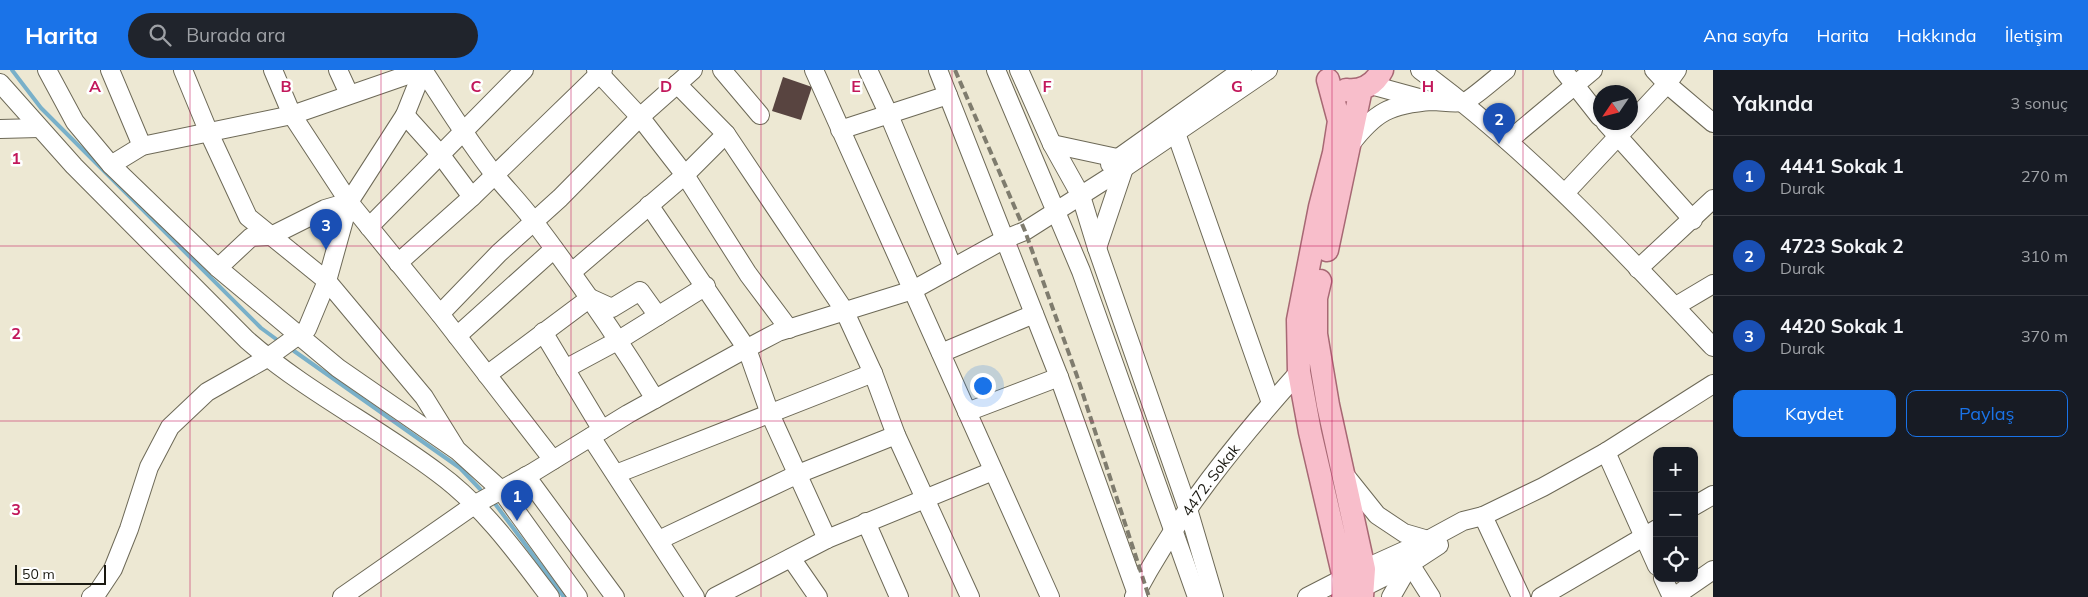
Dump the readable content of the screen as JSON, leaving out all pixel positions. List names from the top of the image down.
{
  "streets": {
    "street": ["4472. Sokak"]
  },
  "scale_bar": "50 m",
  "north": "bottom left",
  "page": {
    "header": "Harita",
    "search": "Burada ara",
    "nav": [
      "Ana sayfa",
      "Harita",
      "Hakkında",
      "İletişim"
    ],
    "heading": ["Yakında", "3 sonuç"],
    "pins": ["2", "3", "1"],
    "list": [
      {
        "mark": "1",
        "name": "4441 Sokak 1",
        "note": "Durak",
        "value": "270 m"
      },
      {
        "mark": "2",
        "name": "4723 Sokak 2",
        "note": "Durak",
        "value": "310 m"
      },
      {
        "mark": "3",
        "name": "4420 Sokak 1",
        "note": "Durak",
        "value": "370 m"
      }
    ],
    "buttons": ["Kaydet", "Paylaş"],
    "map_buttons": ["+", "−"],
    "scale": "50 m"
  },
  "grid": {
    "columns": [
      "A",
      "B",
      "C",
      "D",
      "E",
      "F",
      "G",
      "H"
    ],
    "rows": ["1", "2", "3"]
  }
}
